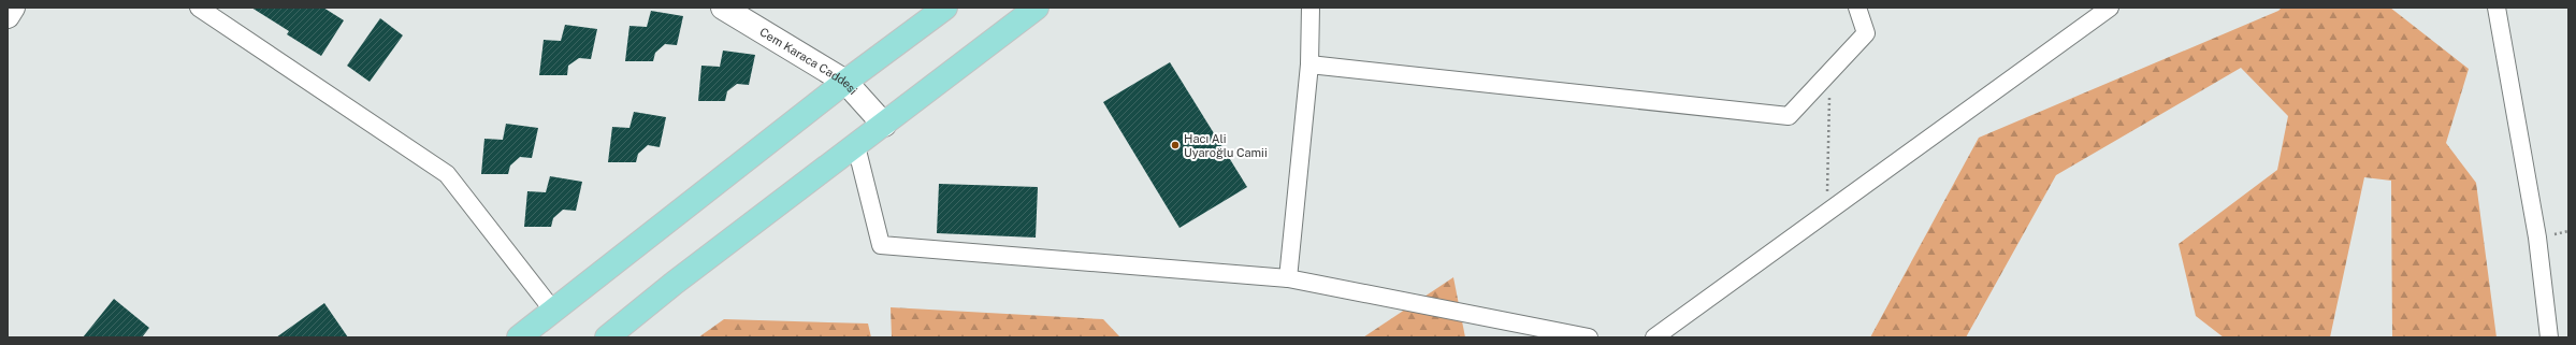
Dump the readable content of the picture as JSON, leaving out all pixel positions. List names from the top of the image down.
{
  "streets": {
    "street": ["Cem Karaca Caddesi"]
  },
  "places": ["Hacı Ali Uyaroğlu Camii"]
}
